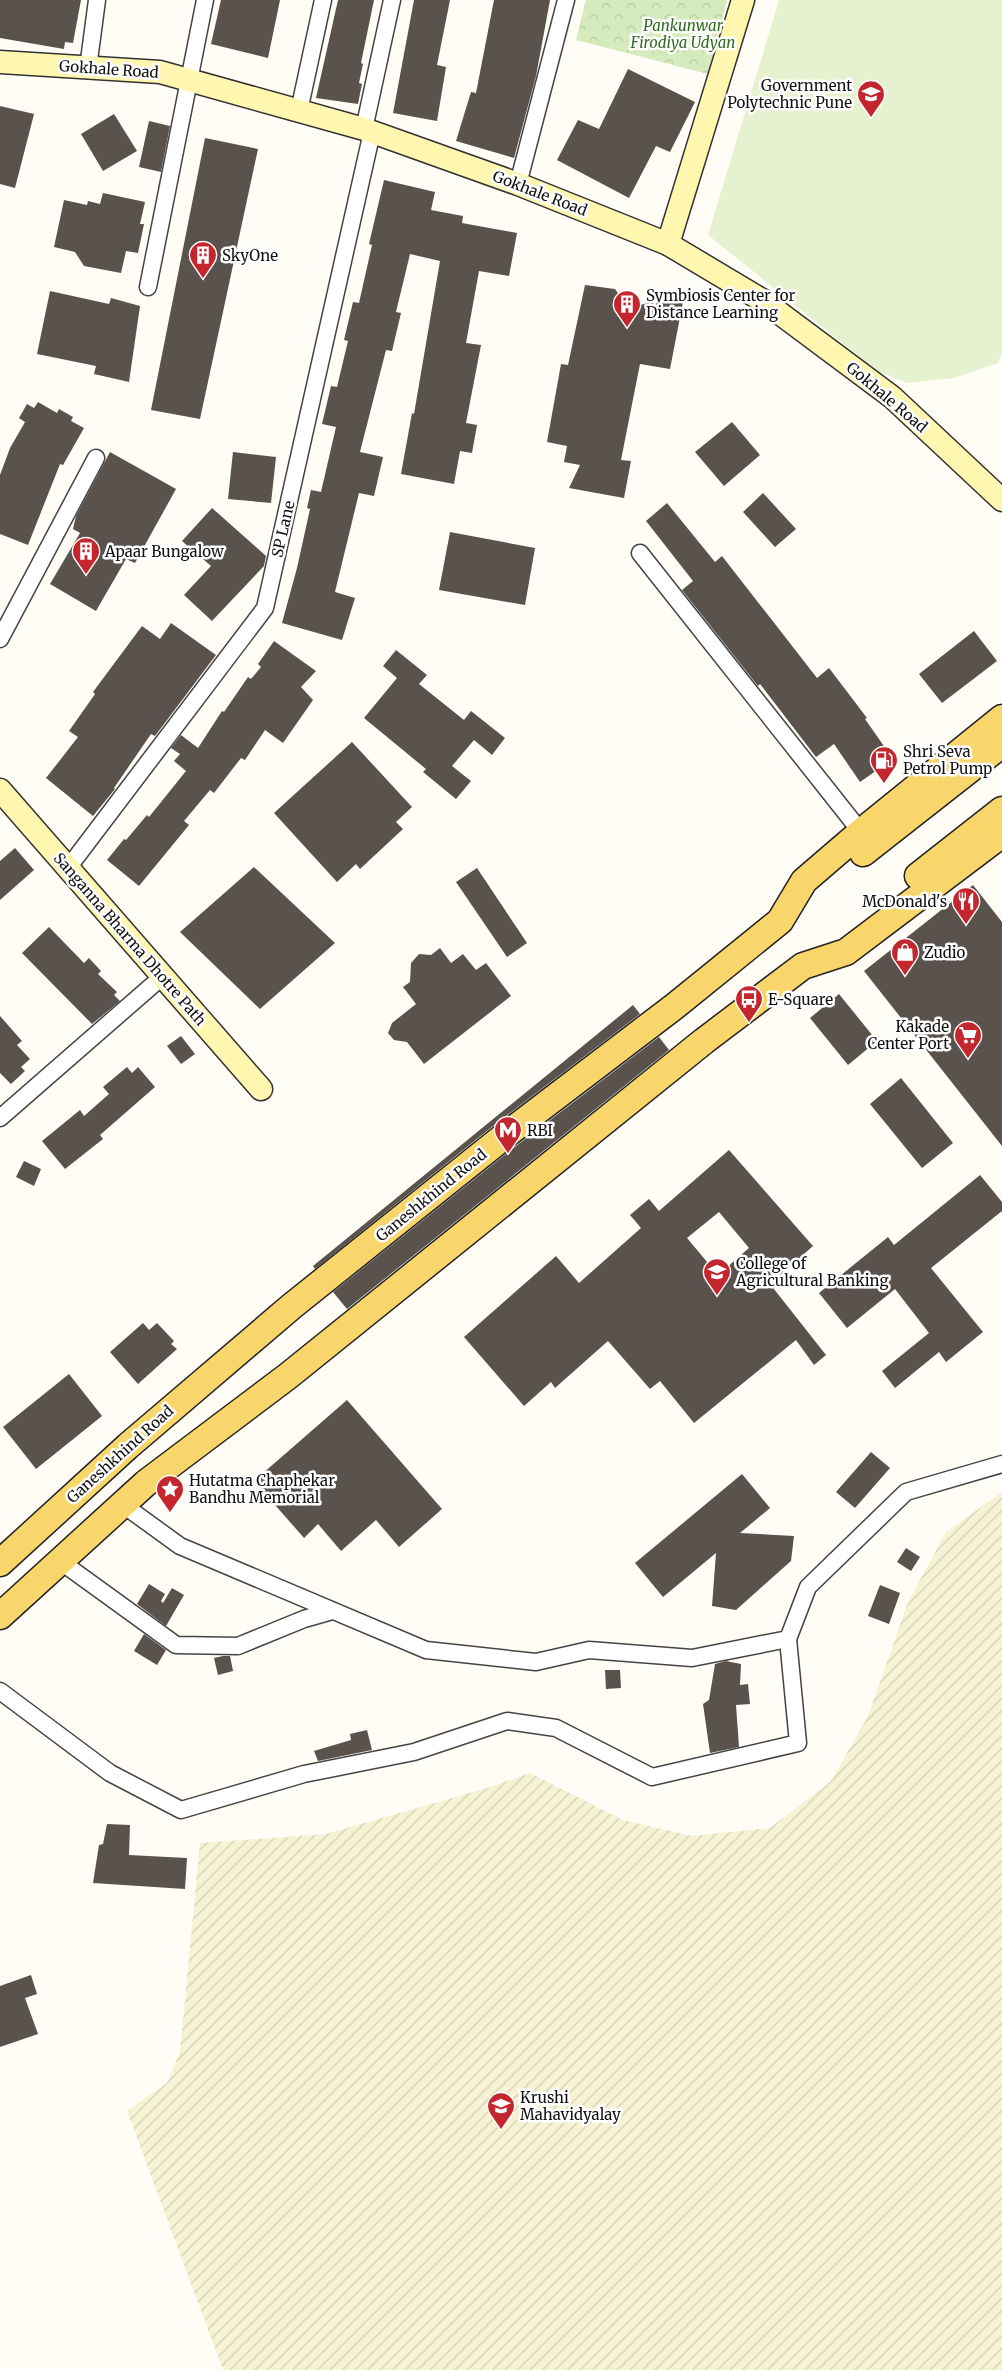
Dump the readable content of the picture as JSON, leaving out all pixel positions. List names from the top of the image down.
{
  "streets": {
    "main road": ["Ganeshkhind Road"],
    "street": ["Gokhale Road", "SP Lane", "Sanganna Bharma Dhotre Path"]
  },
  "crossings": [
    ["Gokhale Road", "SP Lane"],
    ["SP Lane", "Sanganna Bharma Dhotre Path"]
  ],
  "parks": ["Pankunwar Firodiya Udyan"],
  "places": {
    "school or university": ["Government Polytechnic Pune", "College of Agricultural Banking", "Krushi Mahavidyalay"],
    "building": ["SkyOne", "Symbiosis Center for Distance Learning", "Apaar Bungalow"],
    "fuel station": ["Shri Seva Petrol Pump"],
    "restaurant": ["McDonald's"],
    "shop": ["Zudio"],
    "bus stop": ["E-Square"],
    "supermarket": ["Kakade Center Port"],
    "metro station": ["RBI"],
    "place": ["Hutatma Chaphekar Bandhu Memorial"]
  }
}
